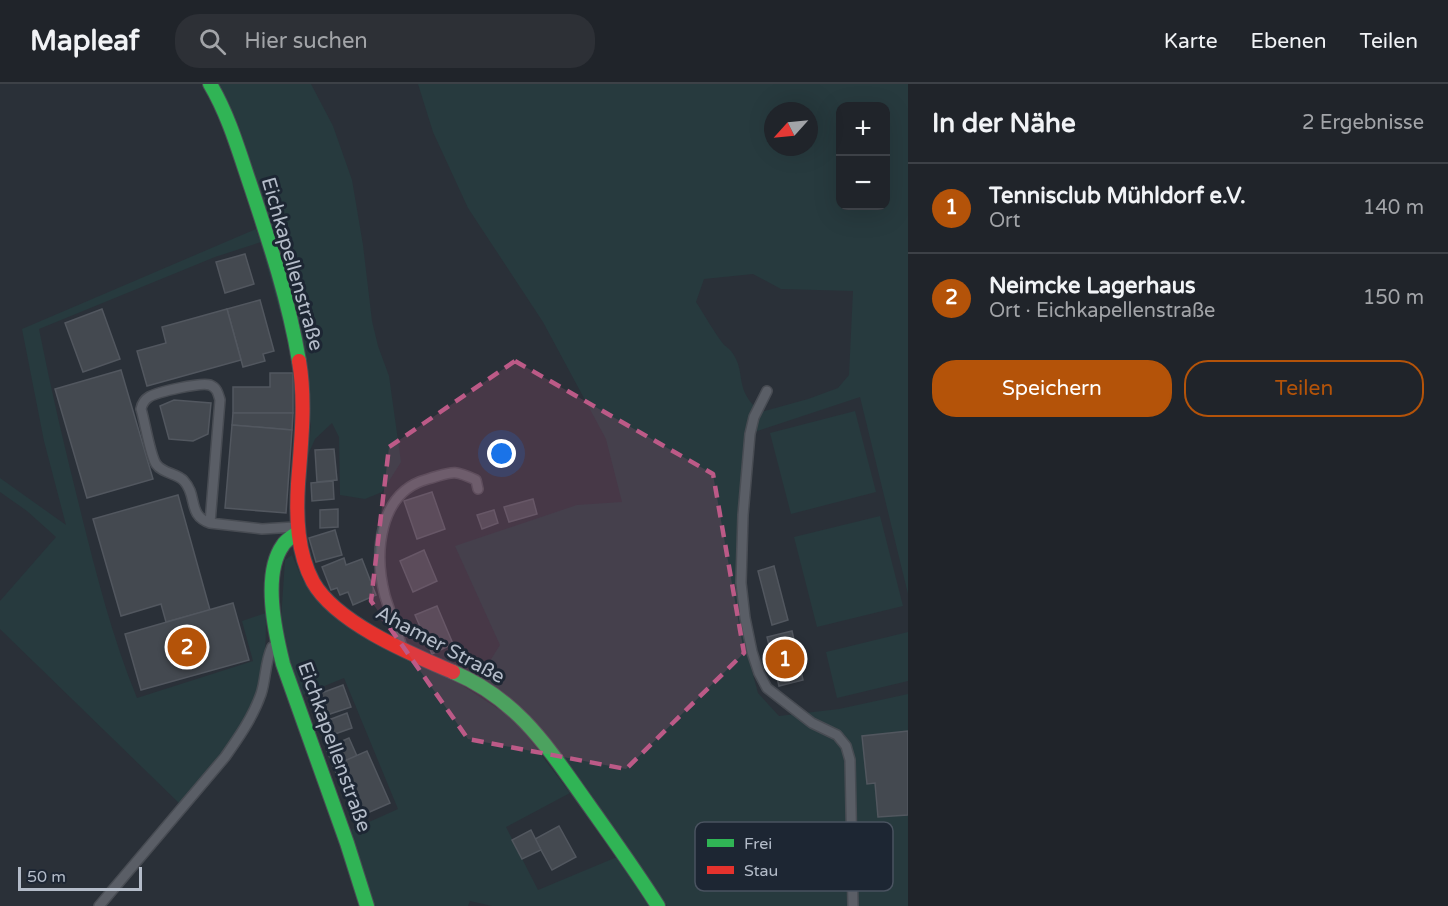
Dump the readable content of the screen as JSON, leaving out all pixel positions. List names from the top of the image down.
{
  "streets": {
    "street": ["Eichkapellenstraße", "Ahamer Straße"]
  },
  "crossings": [
    ["Eichkapellenstraße", "Ahamer Straße"]
  ],
  "legend": ["Frei", "Stau"],
  "scale_bar": "50 m",
  "north": "bottom left",
  "page": {
    "header": "Mapleaf",
    "search": "Hier suchen",
    "nav": ["Karte", "Ebenen", "Teilen"],
    "heading": ["In der Nähe", "2 Ergebnisse"],
    "map_buttons": ["+", "−"],
    "list": [
      {
        "mark": "1",
        "name": "Tennisclub Mühldorf e.V.",
        "note": "Ort",
        "value": "140 m"
      },
      {
        "mark": "2",
        "name": "Neimcke Lagerhaus",
        "note": "Ort · Eichkapellenstraße",
        "value": "150 m"
      }
    ],
    "buttons": ["Speichern", "Teilen"],
    "pins": ["2", "1"],
    "scale": "50 m"
  }
}
